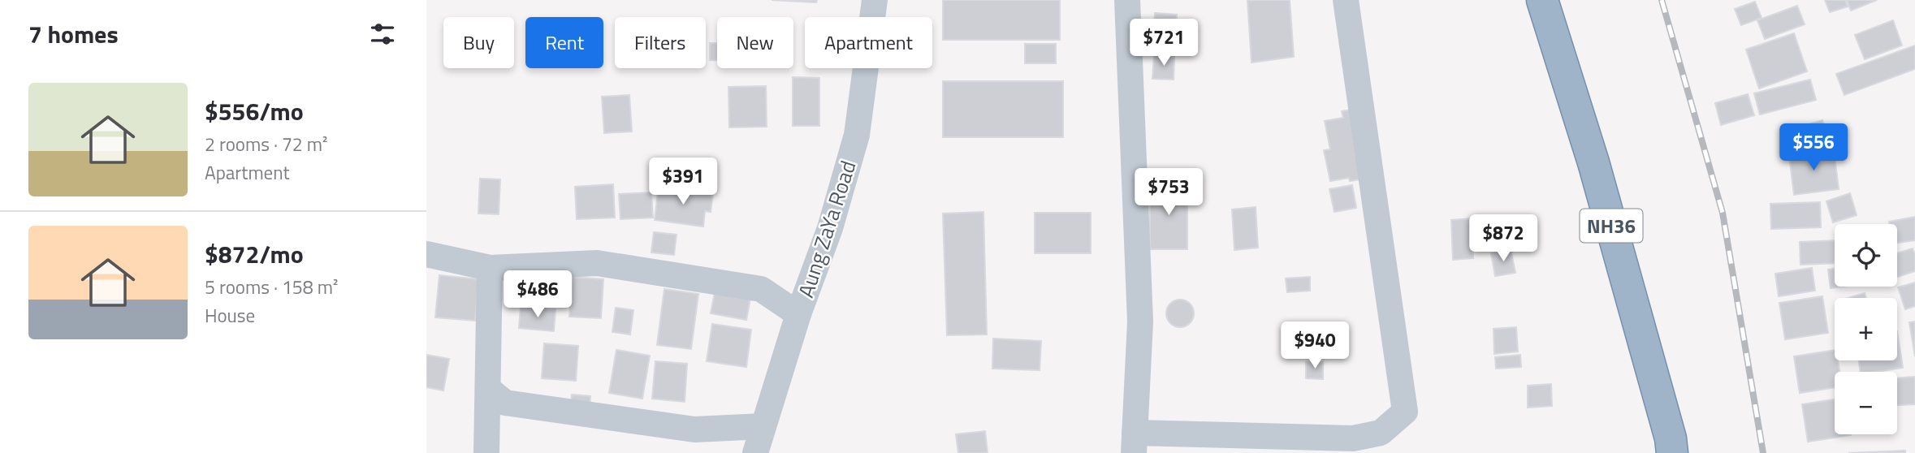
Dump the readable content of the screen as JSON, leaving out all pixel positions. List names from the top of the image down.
{
  "streets": {
    "highway": ["NH36"],
    "street": ["Aung ZaYa Road"]
  },
  "page": {
    "heading": "7 homes",
    "chip": [
      "Buy",
      "Rent",
      "Filters",
      "New",
      "Apartment"
    ],
    "price": [
      "$721",
      "$556",
      "$391",
      "$753",
      "$872",
      "$486",
      "$940"
    ],
    "list": [
      {
        "name": "$556/mo",
        "note": "2 rooms · 72 m² · Apartment"
      },
      {
        "name": "$872/mo",
        "note": "5 rooms · 158 m² · House"
      }
    ],
    "map_buttons": ["+", "−"]
  }
}
